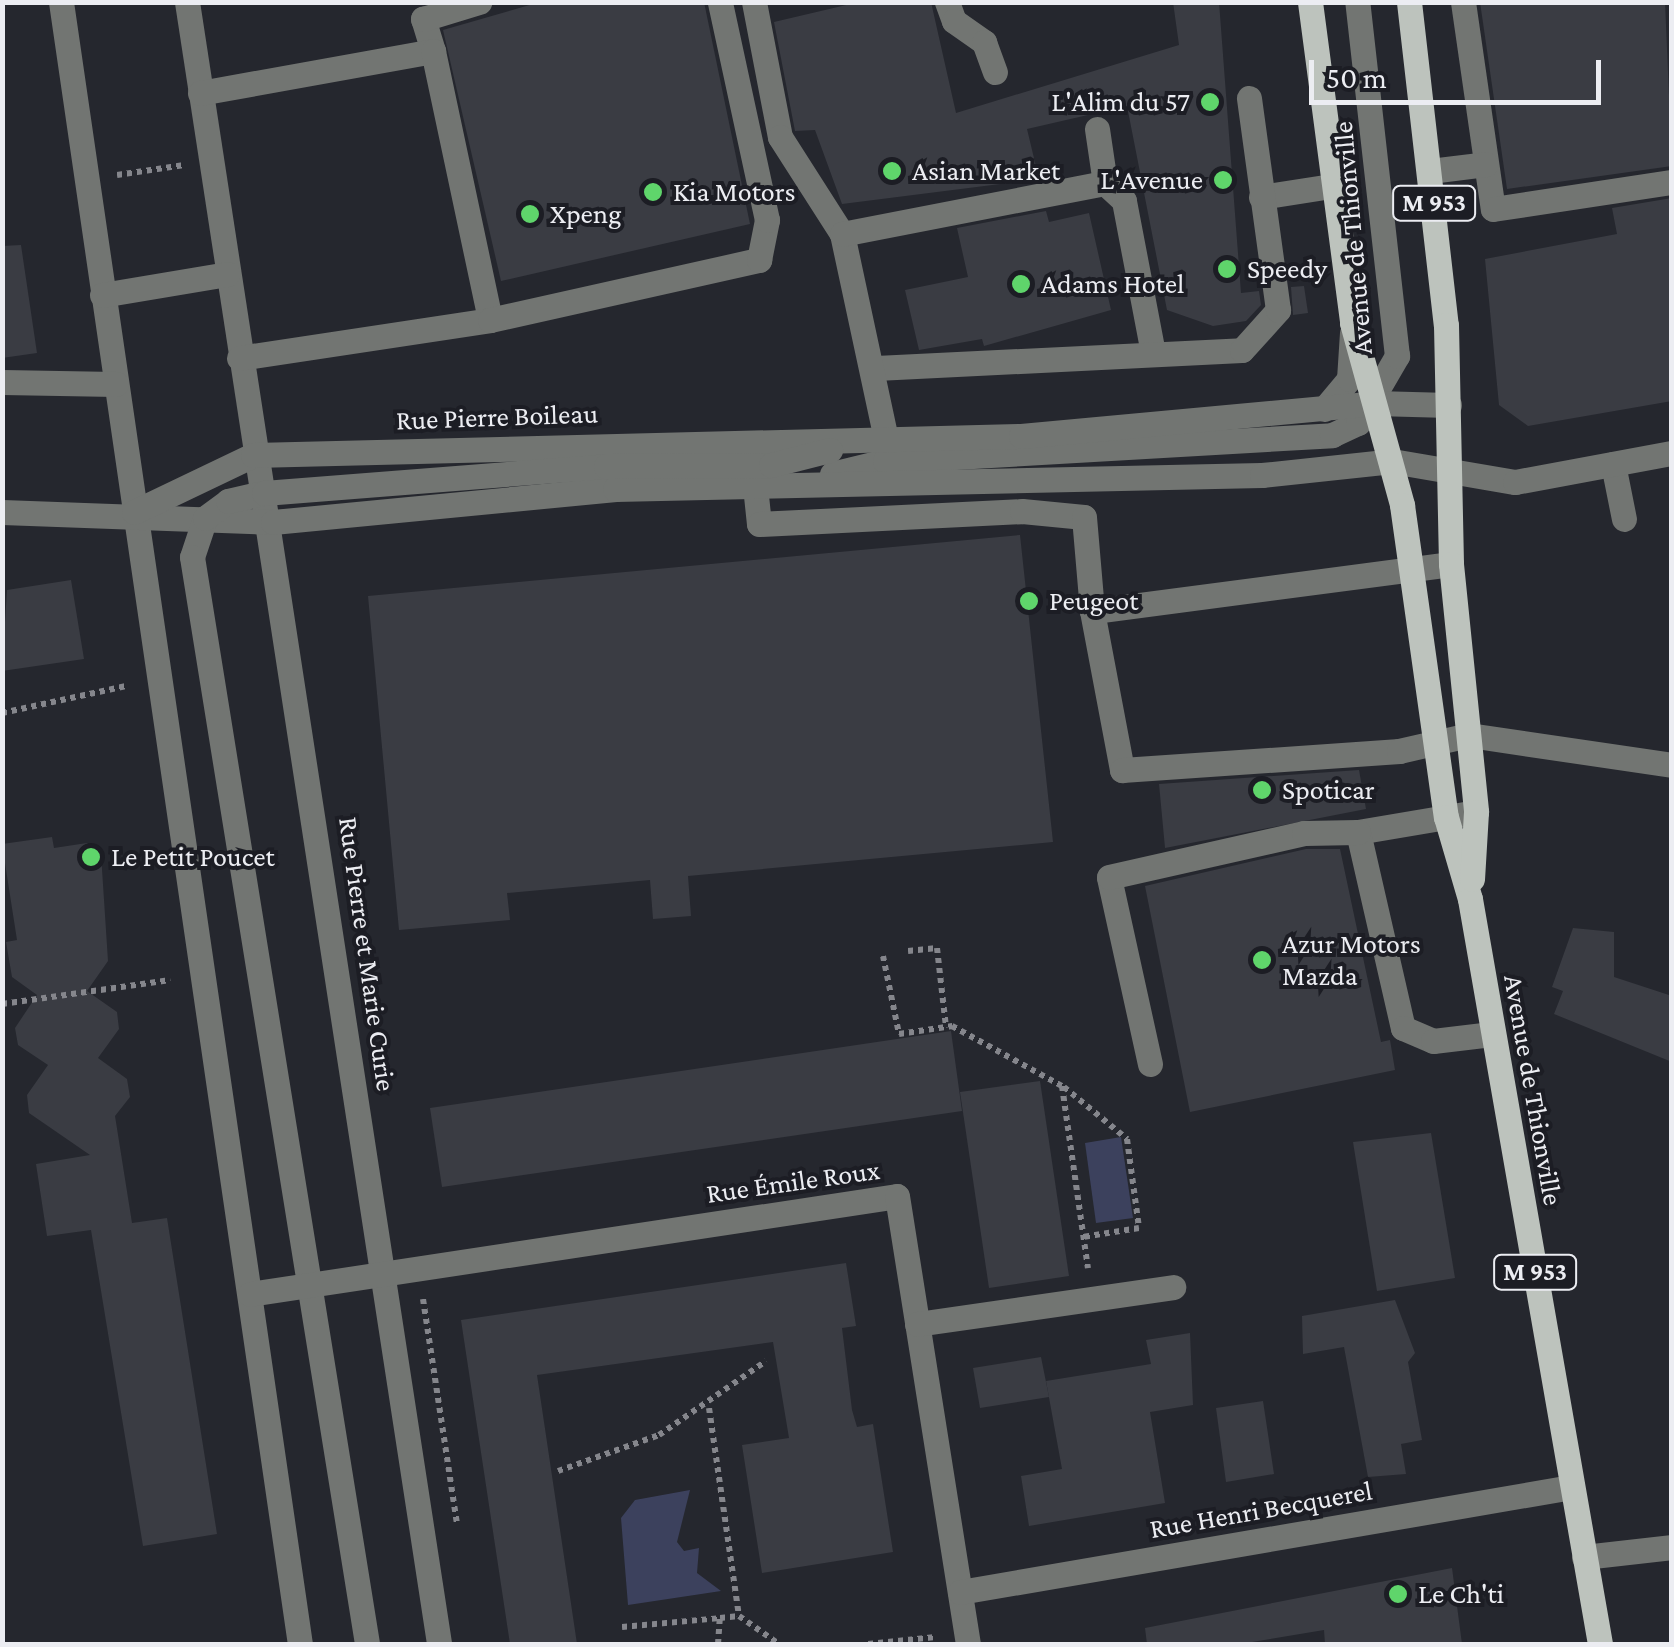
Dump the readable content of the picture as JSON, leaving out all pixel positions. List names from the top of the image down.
{
  "streets": {
    "main road": ["M 953", "Avenue de Thionville"],
    "street": [
      "Rue Pierre Boileau",
      "Rue Pierre et Marie Curie",
      "Rue Émile Roux",
      "Rue Henri Becquerel"
    ]
  },
  "crossings": [
    ["Avenue de Thionville", "Rue Pierre Boileau"],
    ["Avenue de Thionville", "Rue Henri Becquerel"],
    ["Rue Pierre Boileau", "Rue Pierre et Marie Curie"],
    ["Rue Pierre et Marie Curie", "Rue Émile Roux"],
    ["Rue Émile Roux", "Rue Henri Becquerel"]
  ],
  "places": [
    "L'Alim du 57",
    "Asian Market",
    "L'Avenue",
    "Kia Motors",
    "Xpeng",
    "Speedy",
    "Adams Hotel",
    "Peugeot",
    "Spoticar",
    "Le Petit Poucet",
    "Azur Motors Mazda",
    "Le Ch'ti"
  ],
  "scale_bar": "50 m"
}
